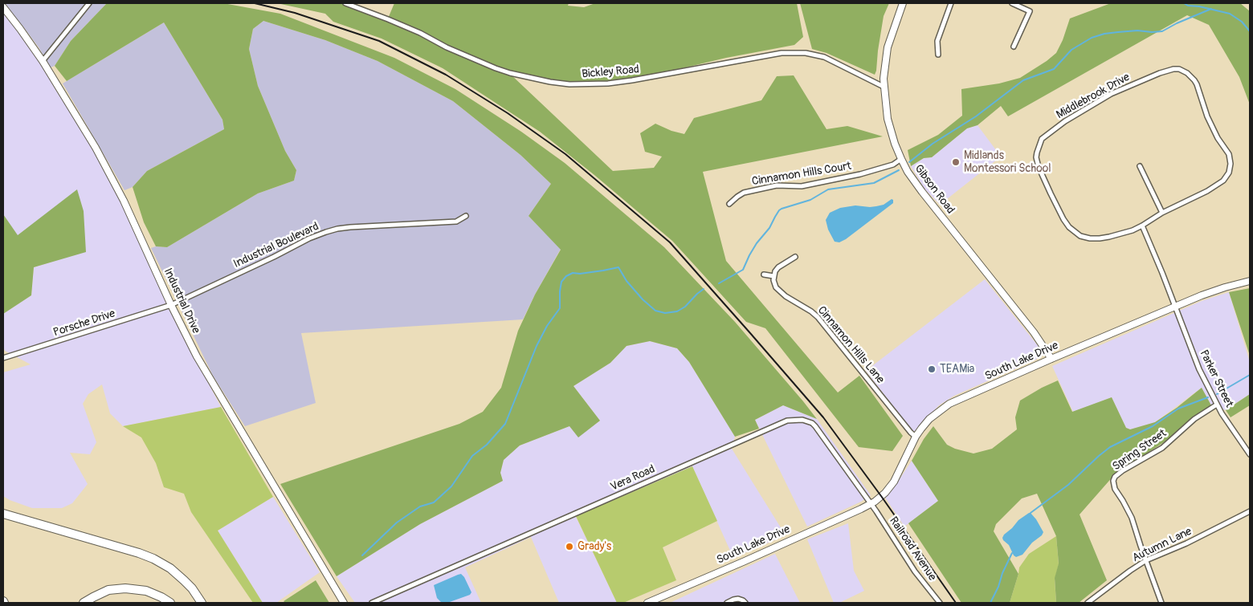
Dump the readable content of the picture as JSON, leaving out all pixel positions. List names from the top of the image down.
{
  "streets": {
    "street": [
      "Bickley Road",
      "Middlebrook Drive",
      "Cinnamon Hills Court",
      "Gibson Road",
      "Industrial Boulevard",
      "Industrial Drive",
      "Porsche Drive",
      "Cinnamon Hills Lane",
      "South Lake Drive",
      "Parker Street",
      "Spring Street",
      "Vera Road",
      "Autumn Lane",
      "Railroad Avenue"
    ]
  },
  "crossings": [
    ["Bickley Road", "Gibson Road"],
    ["Cinnamon Hills Court", "Gibson Road"],
    ["Gibson Road", "South Lake Drive"],
    ["Industrial Boulevard", "Industrial Drive"],
    ["Industrial Boulevard", "Porsche Drive"],
    ["Industrial Drive", "Porsche Drive"],
    ["Cinnamon Hills Lane", "South Lake Drive"],
    ["South Lake Drive", "Parker Street"],
    ["South Lake Drive", "Vera Road"],
    ["South Lake Drive", "Railroad Avenue"],
    ["Parker Street", "Spring Street"],
    ["Spring Street", "Autumn Lane"],
    ["Vera Road", "Railroad Avenue"]
  ],
  "places": ["Midlands Montessori School", "TEAMia", "Grady's"]
}
